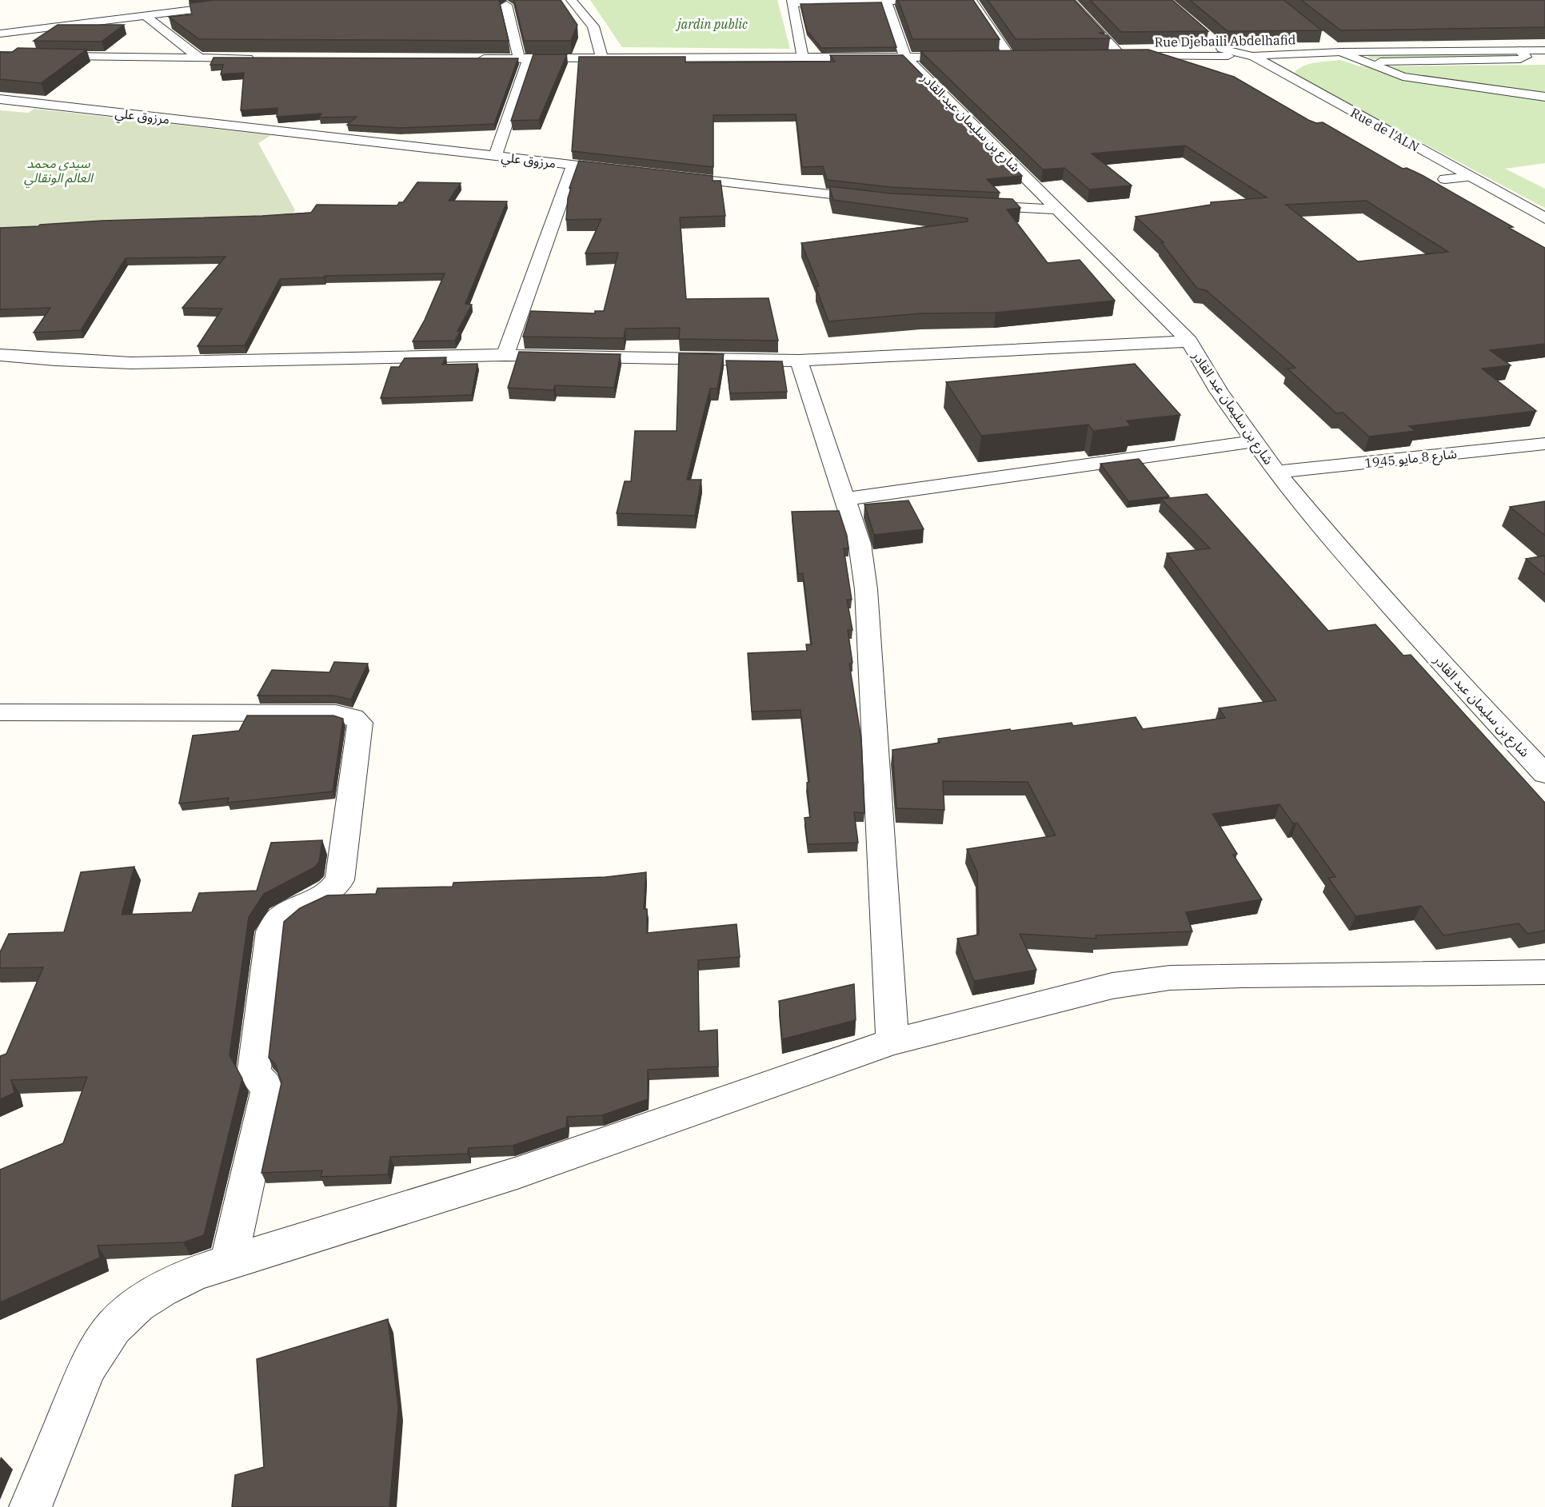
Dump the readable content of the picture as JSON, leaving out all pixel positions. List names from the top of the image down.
{
  "streets": {
    "street": [
      "Rue Djebaili Abdelhafid",
      "مرزوق علي",
      "شارع بن سليمان عبد القادر",
      "Rue de l'ALN",
      "شارع 8 مايو 1945"
    ]
  },
  "crossings": [
    ["Rue Djebaili Abdelhafid", "Rue de l'ALN"],
    ["شارع بن سليمان عبد القادر", "شارع 8 مايو 1945"]
  ],
  "parks": ["jardin public", "سيدي محمد العالم الونقالي"]
}
